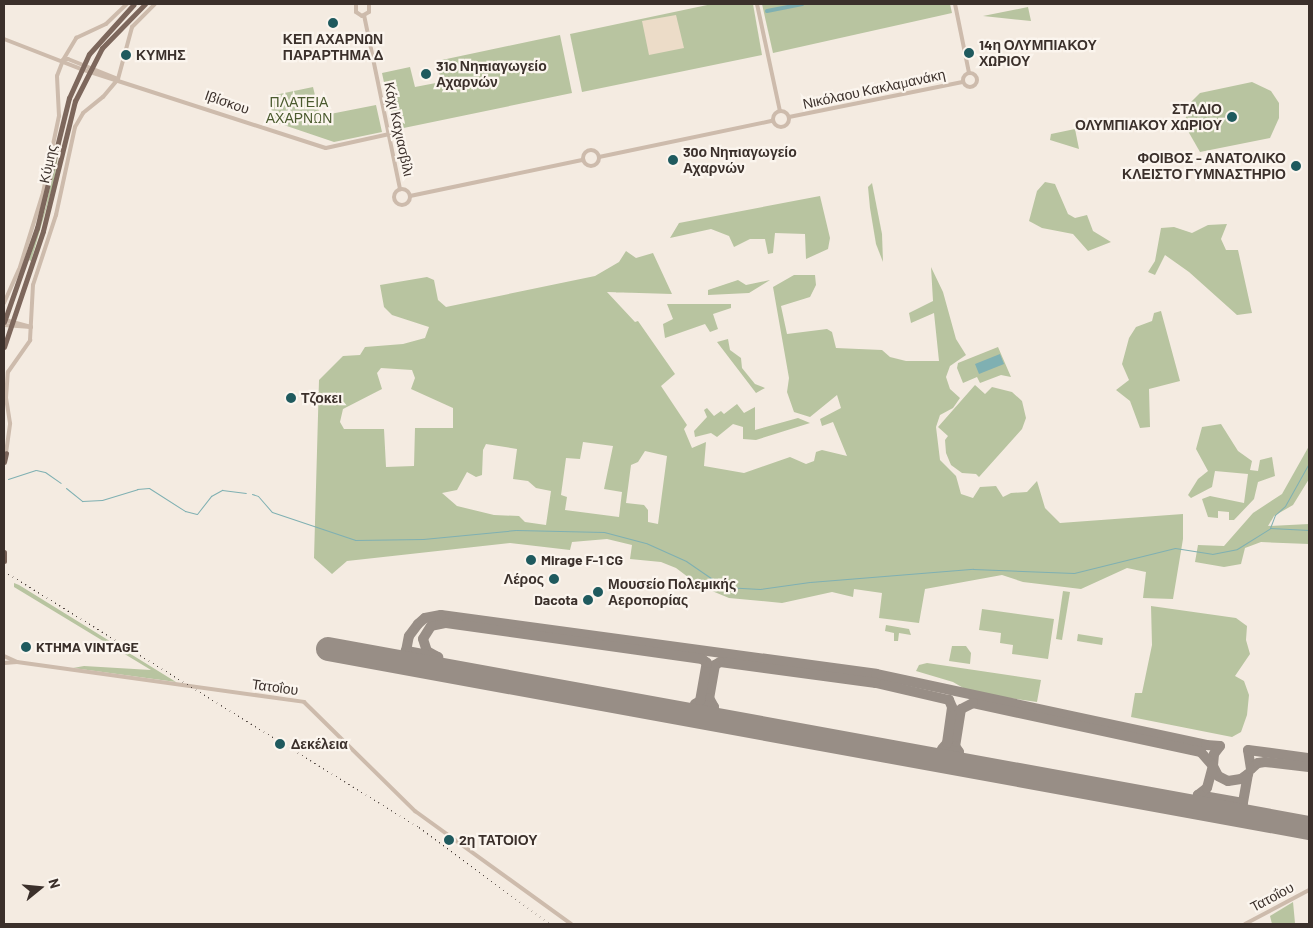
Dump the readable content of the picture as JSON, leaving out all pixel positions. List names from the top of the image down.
{
  "streets": {
    "main road": ["Κύμης"],
    "street": [
      "Νικόλαου Κακλαμανάκη",
      "Ιβίσκου",
      "Κάχι Καχιασβίλι",
      "Τατοΐου"
    ]
  },
  "crossings": [
    ["Ιβίσκου", "Κάχι Καχιασβίλι"],
    ["Ιβίσκου", "Κύμης"]
  ],
  "parks": ["ΠΛΑΤΕΙΑ ΑΧΑΡΝΩΝ"],
  "places": [
    "ΚΕΠ ΑΧΑΡΝΩΝ ΠΑΡΑΡΤΗΜΑ Δ",
    "14η ΟΛΥΜΠΙΑΚΟΥ ΧΩΡΙΟΥ",
    "ΚΥΜΗΣ",
    "31ο Νηπιαγωγείο Αχαρνών",
    "ΣΤΑΔΙΟ ΟΛΥΜΠΙΑΚΟΥ ΧΩΡΙΟΥ",
    "30ο Νηπιαγωγείο Αχαρνών",
    "ΦΟΙΒΟΣ - ΑΝΑΤΟΛΙΚΟ ΚΛΕΙΣΤΟ ΓΥΜΝΑΣΤΗΡΙΟ",
    "Τζοκει",
    "Mirage F-1 CG",
    "Λέρος",
    "Μουσείο Πολεμικής Αεροπορίας",
    "Dacota",
    "KTHMA VINTAGE",
    "Δεκέλεια",
    "2η ΤΑΤΟΙΟΥ"
  ],
  "north": "right"
}
